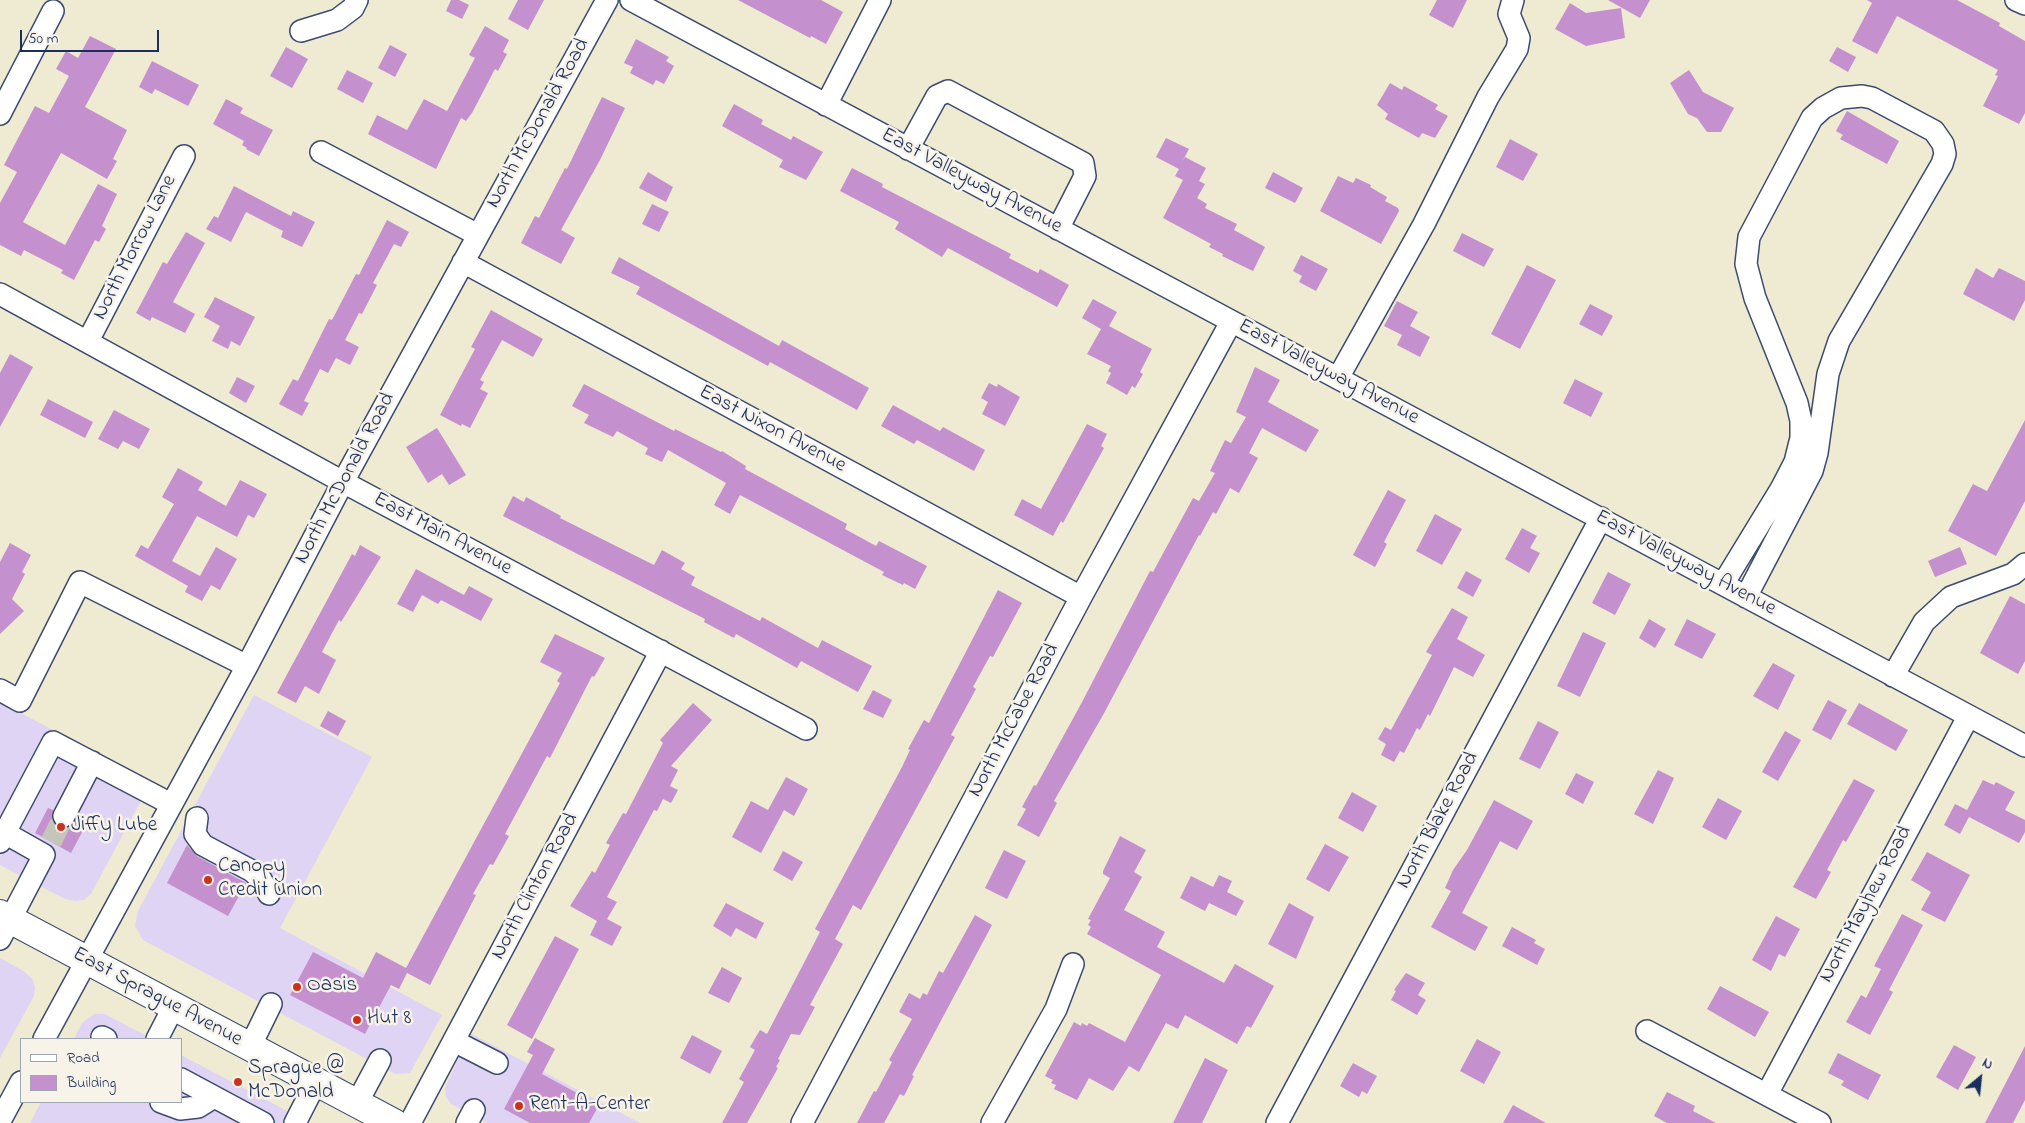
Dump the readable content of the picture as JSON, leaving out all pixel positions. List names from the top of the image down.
{
  "streets": {
    "main road": ["East Sprague Avenue"],
    "street": [
      "North McDonald Road",
      "East Valleyway Avenue",
      "North Morrow Lane",
      "East Nixon Avenue",
      "East Main Avenue",
      "North McCabe Road",
      "North Blake Road",
      "North Clinton Road",
      "North Mayhew Road"
    ]
  },
  "crossings": [
    ["North McDonald Road", "East Nixon Avenue"],
    ["North McDonald Road", "East Main Avenue"],
    ["North McDonald Road", "East Sprague Avenue"],
    ["East Valleyway Avenue", "North McCabe Road"],
    ["East Valleyway Avenue", "North Blake Road"],
    ["East Valleyway Avenue", "North Mayhew Road"],
    ["North Morrow Lane", "East Main Avenue"],
    ["East Nixon Avenue", "North McCabe Road"],
    ["East Main Avenue", "North Clinton Road"]
  ],
  "places": [
    "Jiffy Lube",
    "Canopy Credit Union",
    "Oasis",
    "Hut 8",
    "Sprague @ McDonald",
    "Rent-A-Center"
  ],
  "legend": ["Road", "Building"],
  "scale_bar": "50 m",
  "north": "top right"
}
